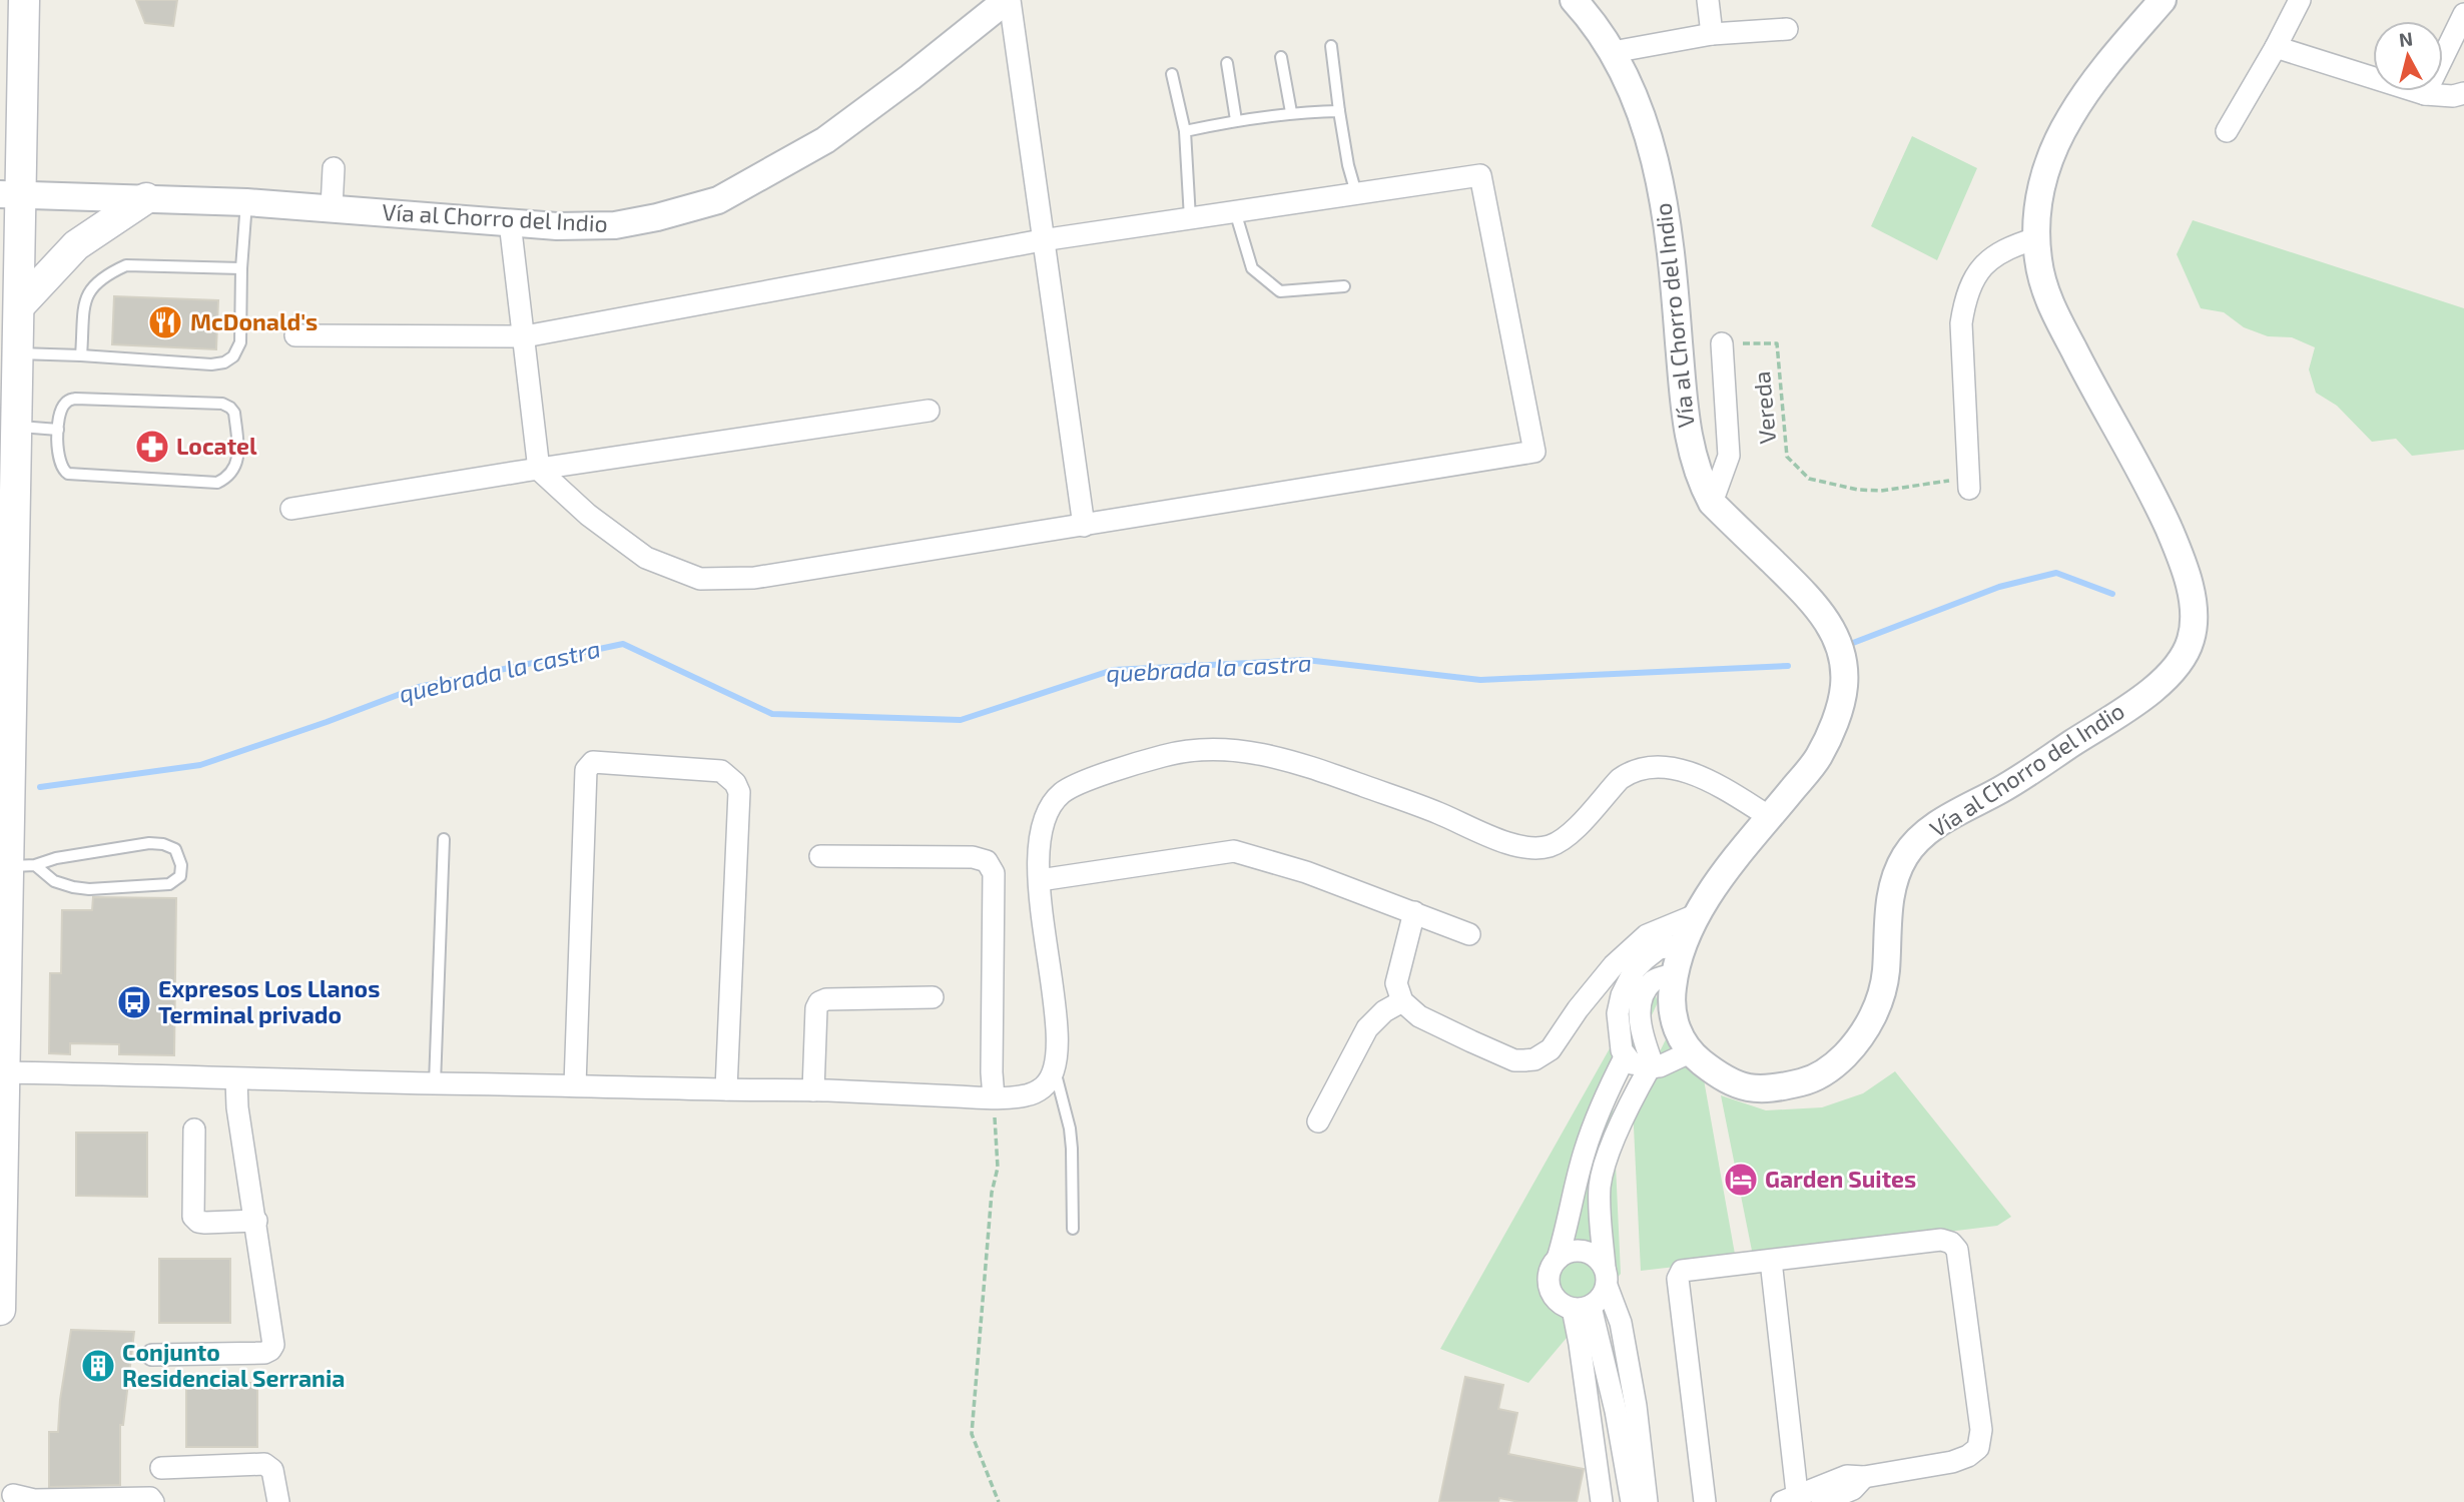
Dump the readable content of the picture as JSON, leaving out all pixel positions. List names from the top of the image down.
{
  "streets": {
    "street": ["Vía al Chorro del Indio"],
    "path": ["Vereda"]
  },
  "water": ["quebrada la castra"],
  "places": {
    "restaurant": ["McDonald's"],
    "pharmacy": ["Locatel"],
    "bus stop": ["Expresos Los Llanos Terminal privado"],
    "hotel": ["Garden Suites"],
    "building": ["Conjunto Residencial Serrania"]
  },
  "north": "top"
}
